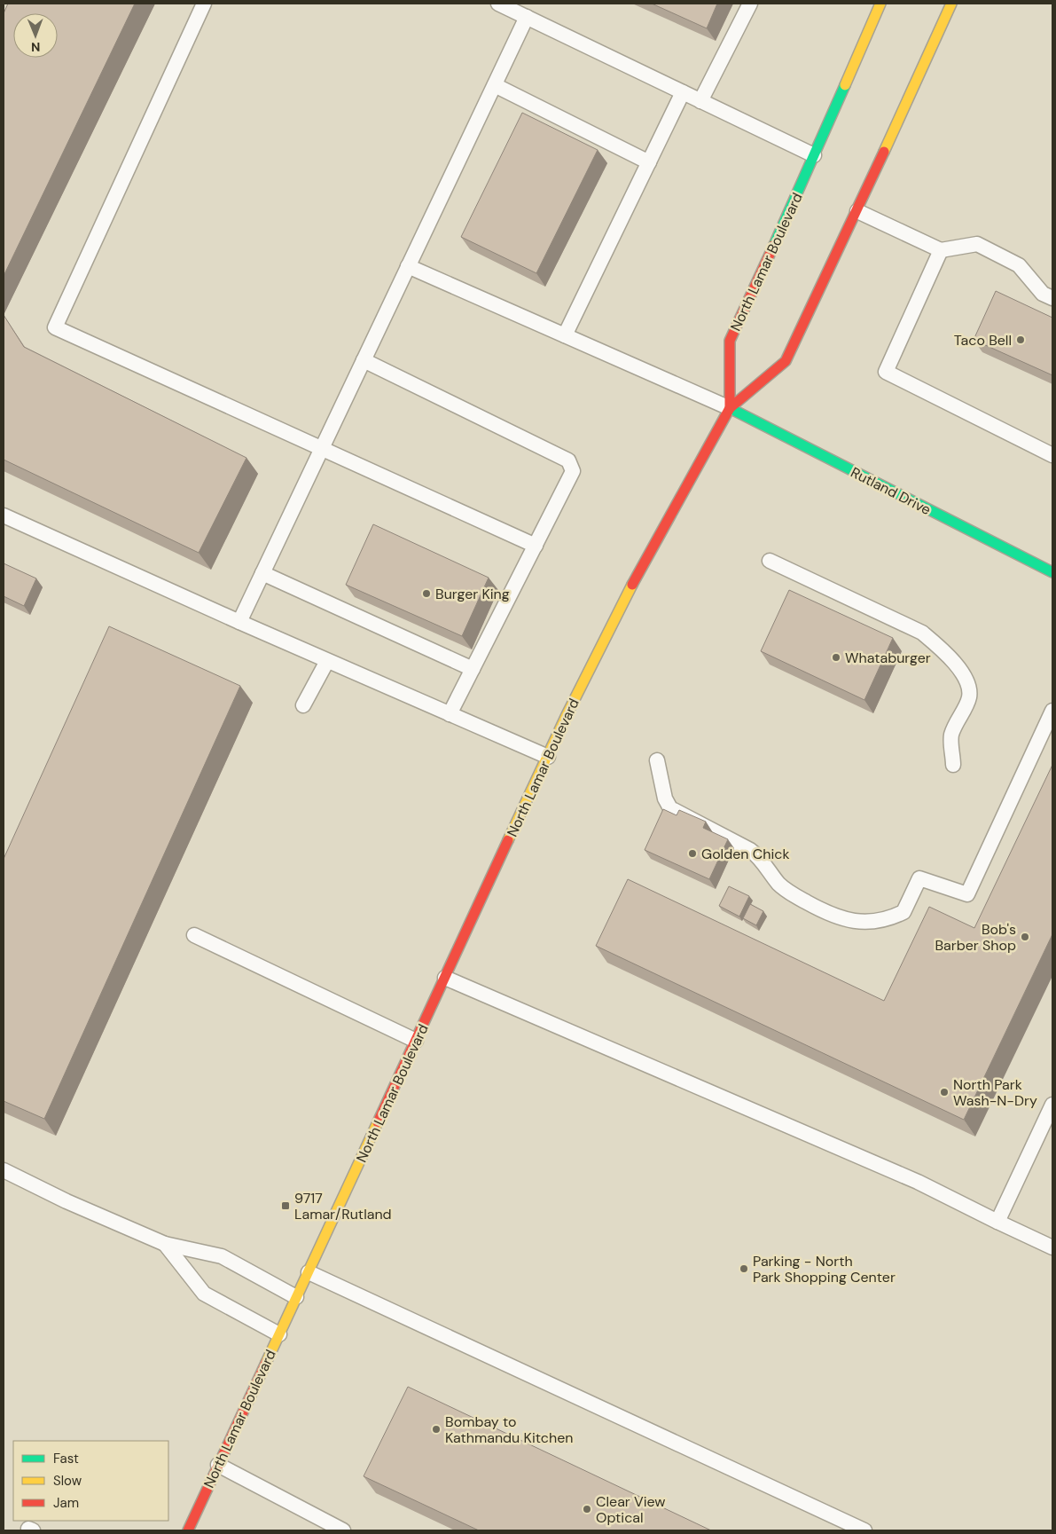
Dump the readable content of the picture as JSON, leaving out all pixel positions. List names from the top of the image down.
{
  "streets": {
    "main road": ["North Lamar Boulevard", "Rutland Drive"]
  },
  "crossings": [
    ["North Lamar Boulevard", "Rutland Drive"]
  ],
  "places": {
    "other": [
      "Taco Bell",
      "Burger King",
      "Whataburger",
      "Golden Chick",
      "Bob's Barber Shop",
      "North Park Wash-N-Dry",
      "Parking - North Park Shopping Center",
      "Bombay to Kathmandu Kitchen",
      "Clear View Optical"
    ],
    "transit": ["9717 Lamar/Rutland"]
  },
  "legend": ["Fast", "Slow", "Jam"],
  "north": "bottom"
}
